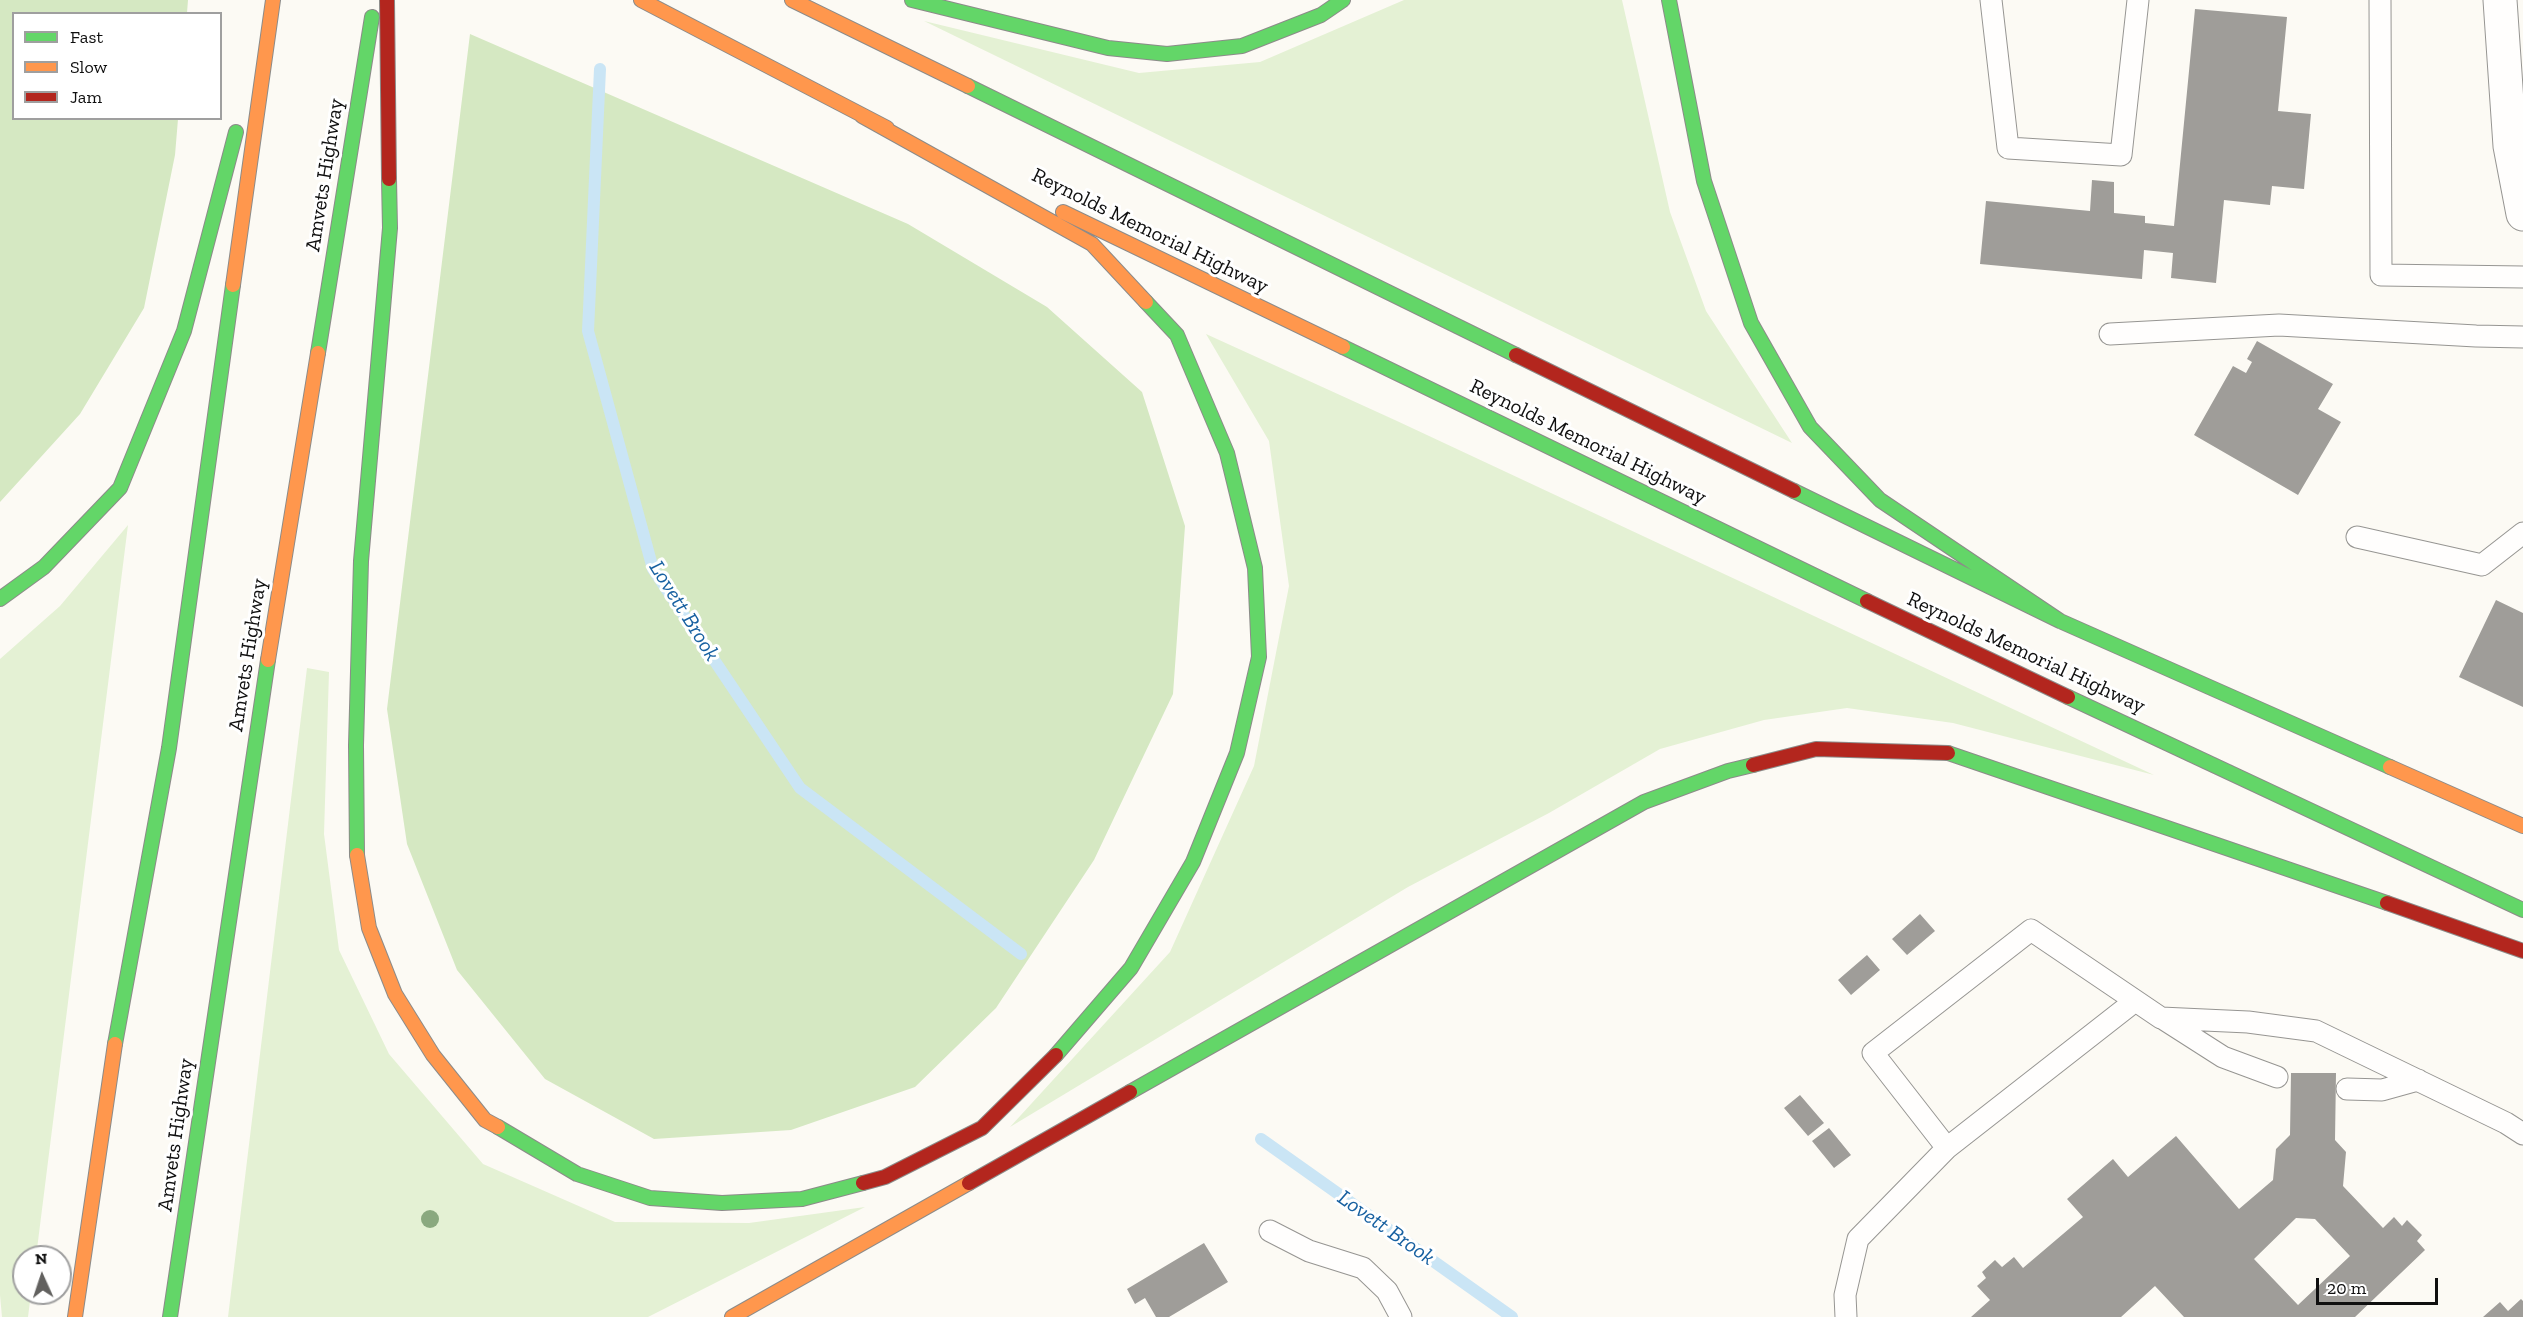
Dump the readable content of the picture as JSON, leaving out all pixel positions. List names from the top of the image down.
{
  "streets": {
    "main road": ["Amvets Highway", "Reynolds Memorial Highway"]
  },
  "water": ["Lovett Brook"],
  "legend": ["Fast", "Slow", "Jam"],
  "scale_bar": "20 m",
  "north": "top"
}
